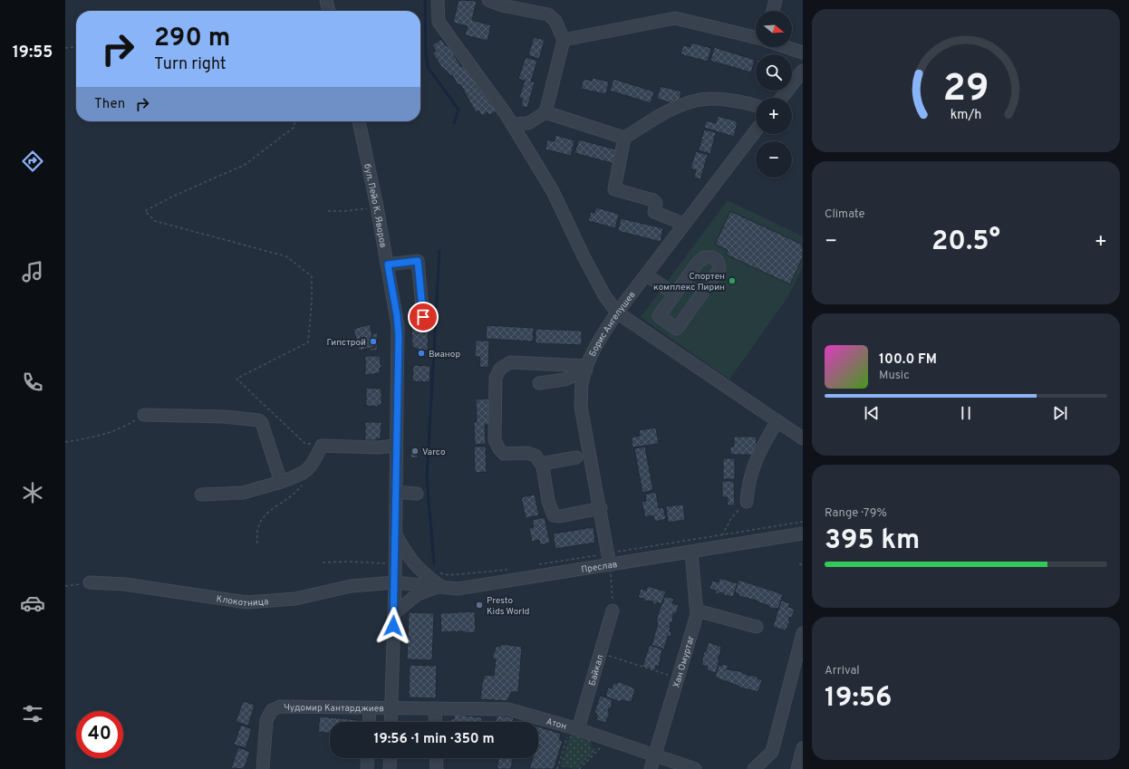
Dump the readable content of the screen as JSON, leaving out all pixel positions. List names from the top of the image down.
{
  "streets": {
    "street": [
      "бул. Пейо К. Яворов",
      "Борис Ангелушев",
      "Преслав",
      "Клокотница",
      "Хан Омуртаг",
      "Байкал",
      "Чудомир Кантарджиев",
      "Атон"
    ]
  },
  "crossings": [
    ["бул. Пейо К. Яворов", "Преслав"],
    ["бул. Пейо К. Яворов", "Клокотница"],
    ["бул. Пейо К. Яворов", "Чудомир Кантарджиев"],
    ["бул. Пейо К. Яворов", "Атон"],
    ["Борис Ангелушев", "Преслав"],
    ["Преслав", "Клокотница"],
    ["Преслав", "Хан Омуртаг"],
    ["Хан Омуртаг", "Атон"],
    ["Байкал", "Атон"],
    ["Чудомир Кантарджиев", "Атон"]
  ],
  "places": [
    "Спортен комплекс Пирин",
    "Гипстрой",
    "Вианор",
    "Varco",
    "Presto Kids World"
  ],
  "north": "right",
  "page": {
    "tabs": "19:55",
    "map_buttons": ["+", "−"],
    "turn": ["290 m", "Turn right"],
    "then": "Then",
    "tile": [
      "Climate",
      ["Range · 79%", "395 km"],
      ["Arrival", "19:56"]
    ],
    "heat": ["−", "20.5°", "+"],
    "song": ["100.0 FM", "Music"],
    "limit": "40",
    "trip": "19:56 · 1 min · 350 m",
    "gauge": ["29", "km/h"]
  }
}
